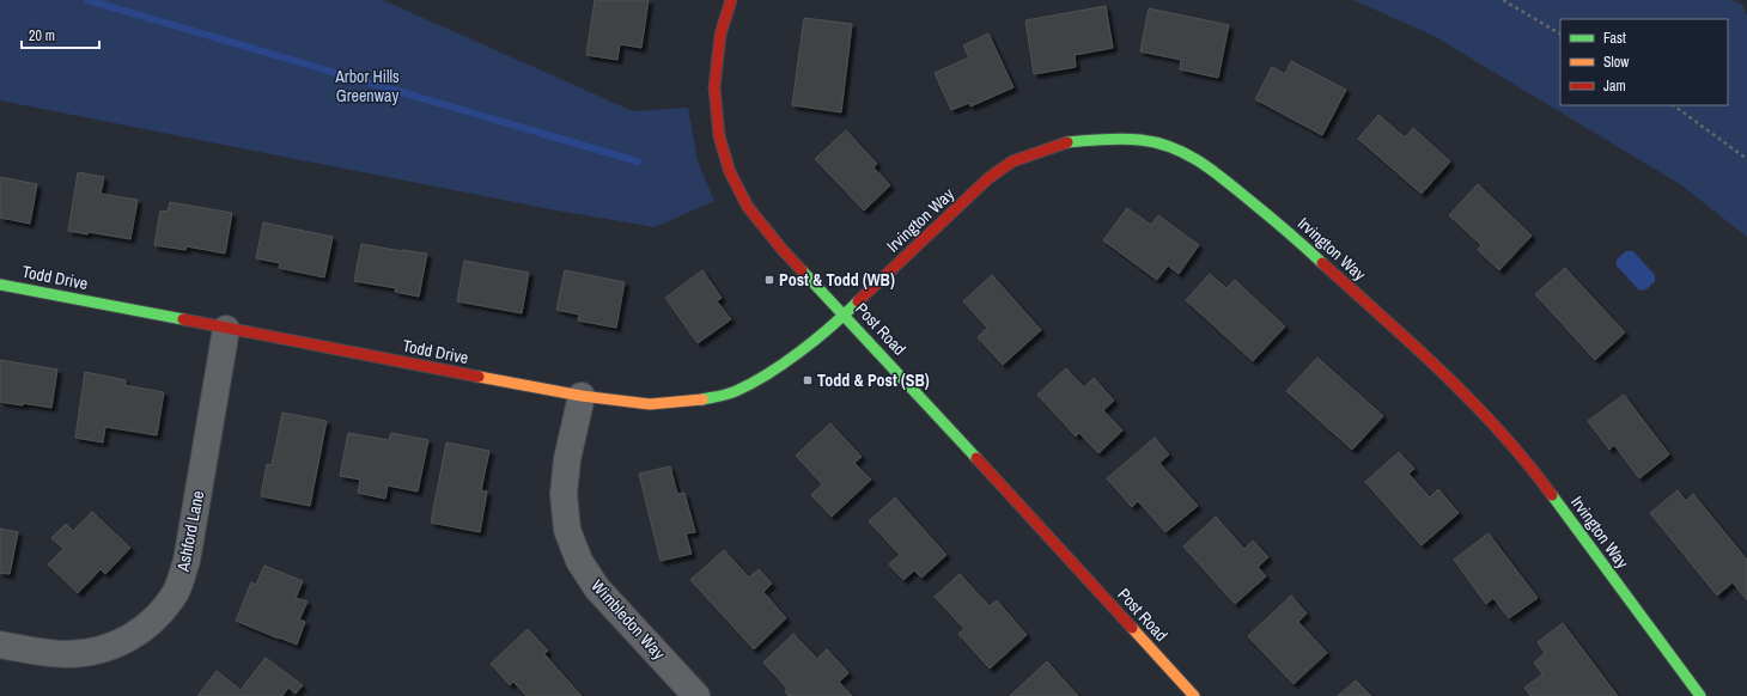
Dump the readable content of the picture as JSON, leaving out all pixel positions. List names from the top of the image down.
{
  "streets": {
    "street": [
      "Irvington Way",
      "Todd Drive",
      "Post Road",
      "Ashford Lane",
      "Wimbledon Way"
    ]
  },
  "crossings": [
    ["Irvington Way", "Todd Drive"],
    ["Irvington Way", "Post Road"],
    ["Todd Drive", "Post Road"],
    ["Todd Drive", "Ashford Lane"],
    ["Todd Drive", "Wimbledon Way"]
  ],
  "parks": ["Arbor Hills Greenway"],
  "places": {
    "transit": ["Post & Todd (WB)", "Todd & Post (SB)"]
  },
  "legend": ["Fast", "Slow", "Jam"],
  "scale_bar": "20 m"
}
